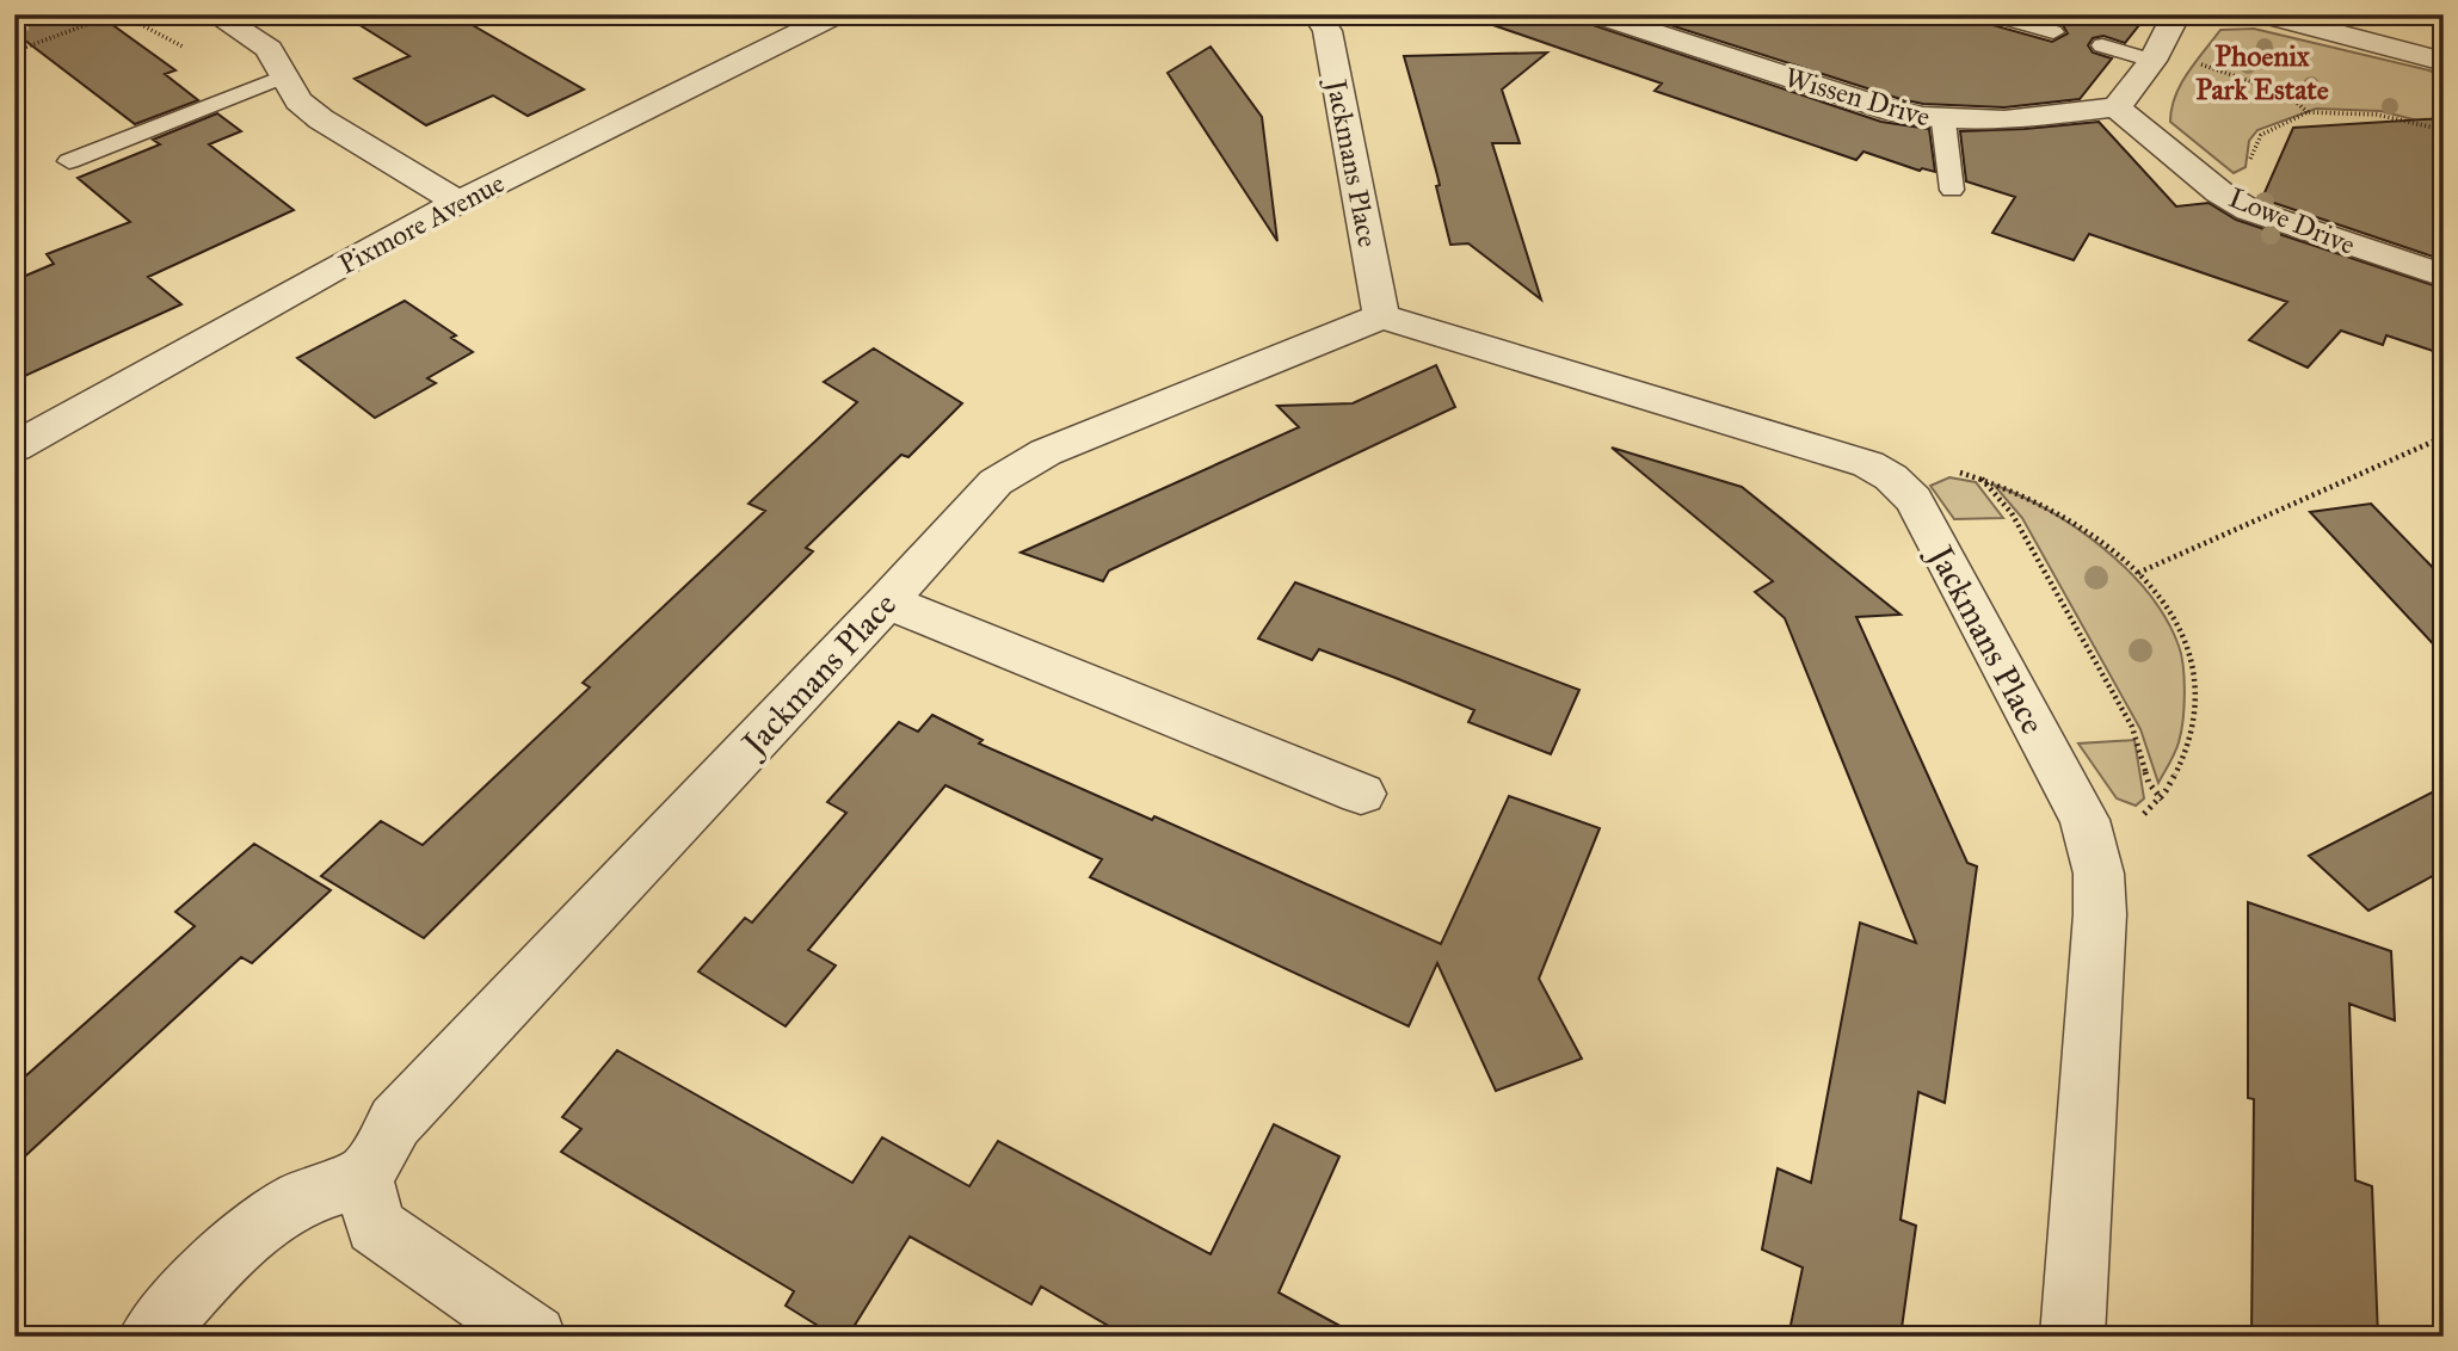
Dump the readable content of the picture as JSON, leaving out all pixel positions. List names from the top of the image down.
{
  "streets": {
    "street": [
      "Wissen Drive",
      "Jackmans Place",
      "Lowe Drive",
      "Pixmore Avenue"
    ]
  },
  "crossings": [
    ["Wissen Drive", "Lowe Drive"]
  ],
  "districts": ["Phoenix Park Estate"]
}
